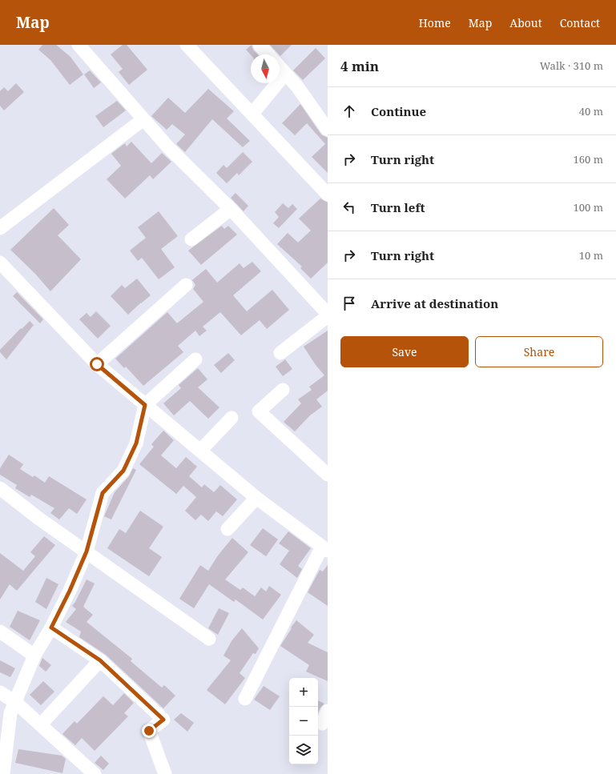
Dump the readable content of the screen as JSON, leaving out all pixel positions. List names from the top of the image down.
{
  "north": "bottom",
  "page": {
    "header": "Map",
    "nav": [
      "Home",
      "Map",
      "About",
      "Contact"
    ],
    "heading": ["4 min", "Walk · 310 m"],
    "list": [
      ["Continue", "40 m"],
      ["Turn right", "160 m"],
      ["Turn left", "100 m"],
      ["Turn right", "10 m"],
      "Arrive at destination"
    ],
    "buttons": ["Save", "Share"],
    "map_buttons": ["+", "−"]
  }
}
